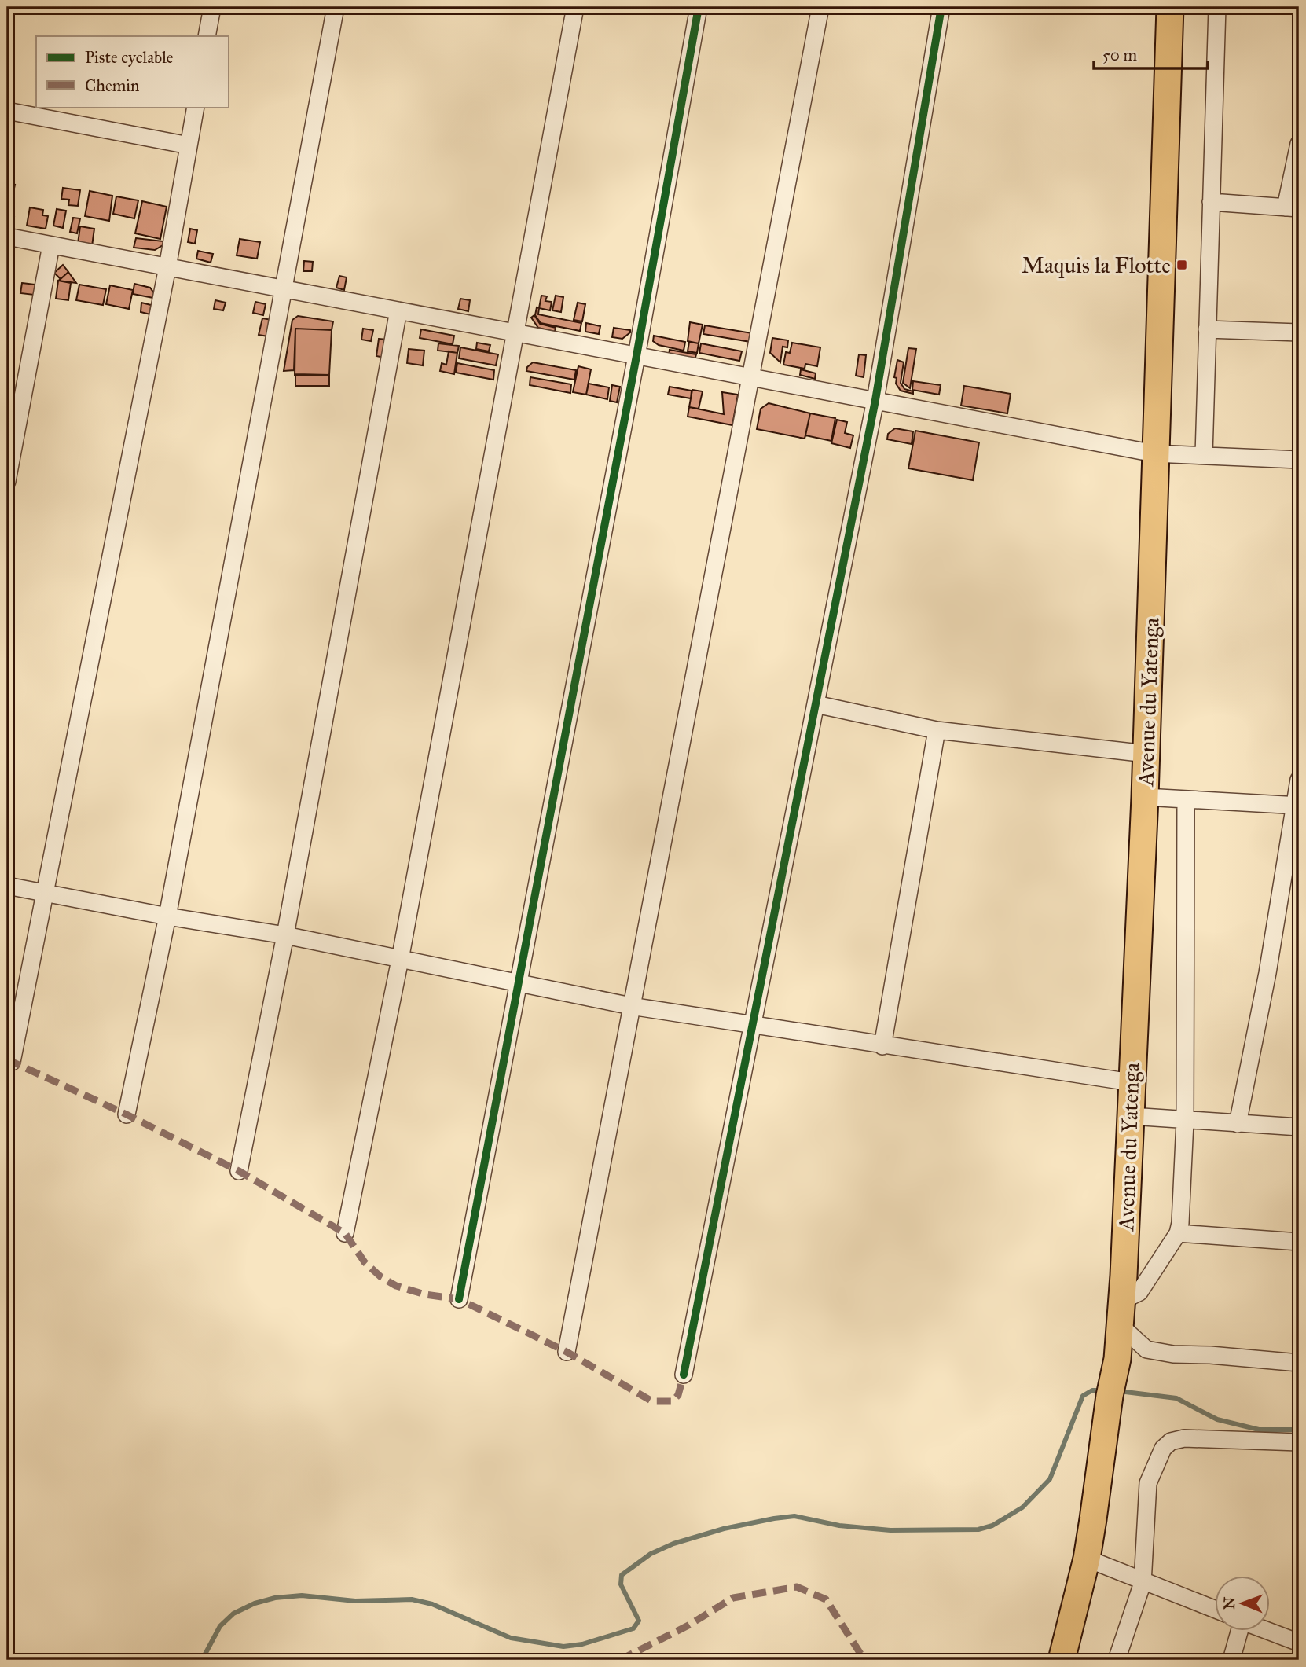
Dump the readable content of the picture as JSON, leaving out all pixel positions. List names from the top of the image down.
{
  "streets": {
    "main road": ["Avenue du Yatenga"]
  },
  "places": {
    "transit": ["Maquis la Flotte"]
  },
  "legend": ["Piste cyclable", "Chemin"],
  "scale_bar": "50 m",
  "north": "left"
}
